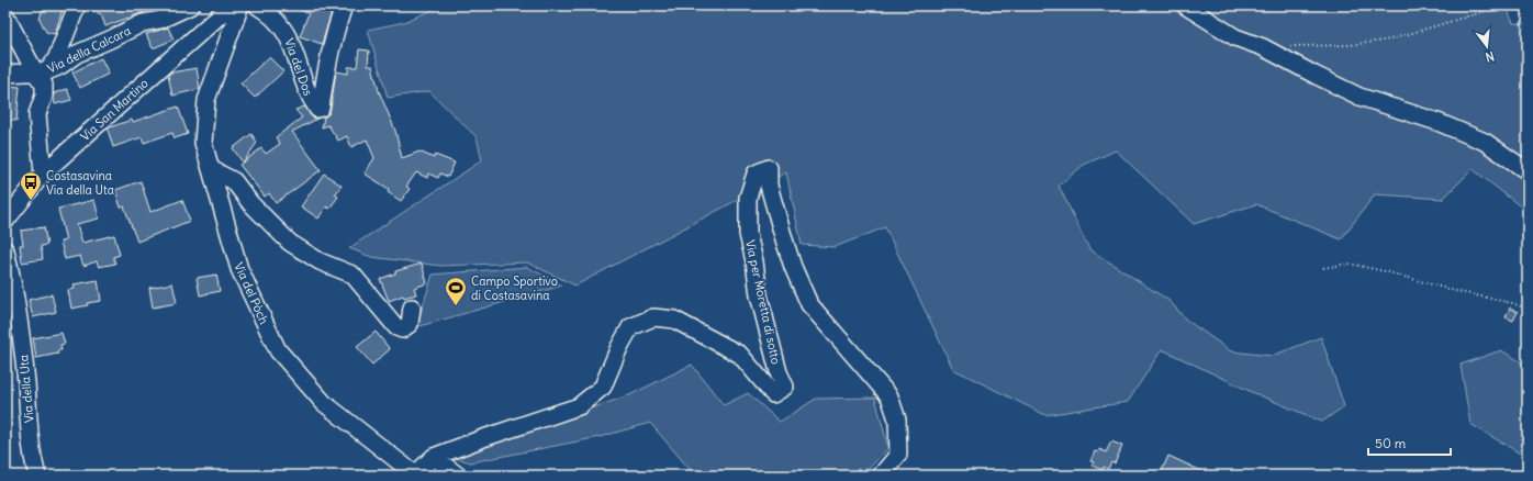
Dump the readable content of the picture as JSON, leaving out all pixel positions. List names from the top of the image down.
{
  "streets": {
    "street": [
      "Via della Calcara",
      "Via del Dos",
      "Via San Martino",
      "Via del Pòch",
      "Via per Moretta di sotto",
      "Via della Uta"
    ]
  },
  "crossings": [
    ["Via della Calcara", "Via San Martino"],
    ["Via del Pòch", "Via per Moretta di sotto"]
  ],
  "places": {
    "bus stop": ["Costasavina Via della Uta"],
    "sports": ["Campo Sportivo di Costasavina"]
  },
  "scale_bar": "50 m",
  "north": "bottom"
}
